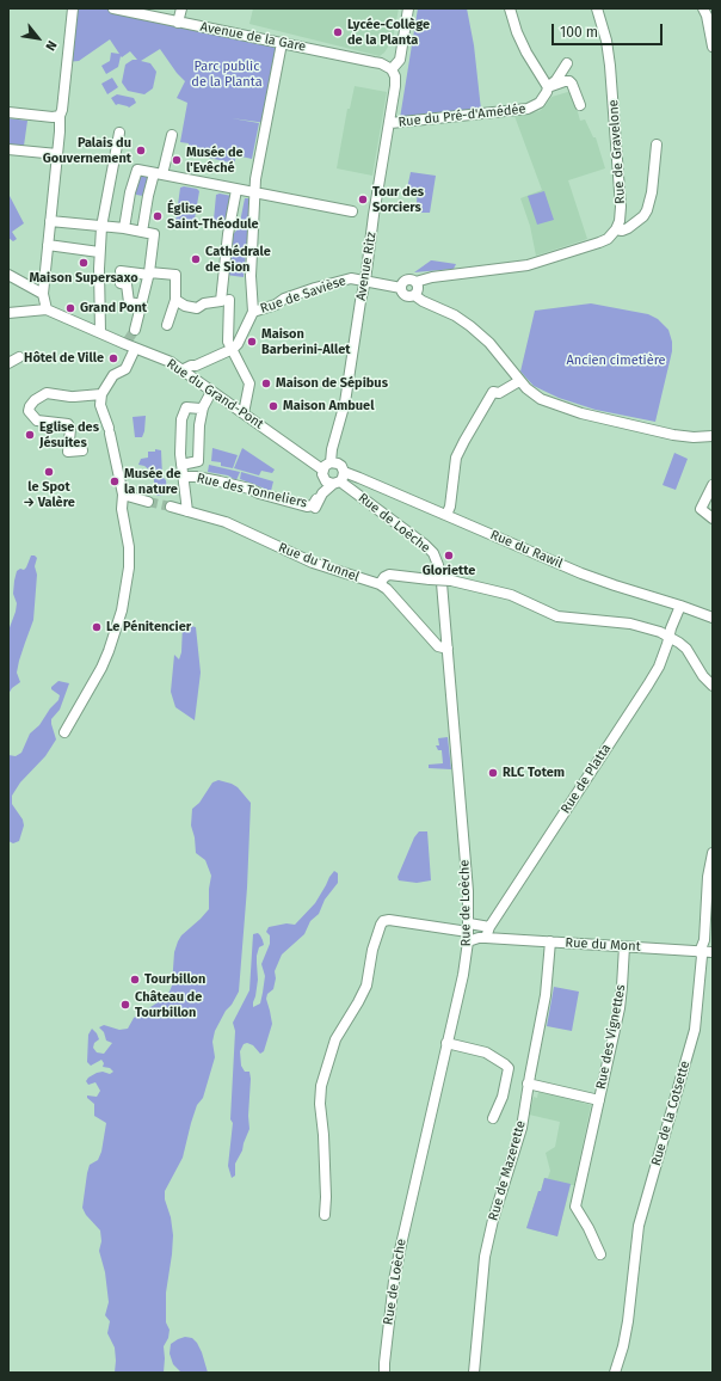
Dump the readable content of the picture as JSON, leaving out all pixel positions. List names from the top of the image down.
{
  "streets": {
    "street": [
      "Avenue de la Gare",
      "Rue du Pré-d'Amédée",
      "Rue de Gravelone",
      "Avenue Ritz",
      "Rue de Savièse",
      "Rue du Grand-Pont",
      "Rue des Tonneliers",
      "Rue de Loèche",
      "Rue du Rawil",
      "Rue du Tunnel",
      "Rue de Platta",
      "Rue du Mont",
      "Rue des Vignettes",
      "Rue de la Cotsette",
      "Rue de Mazerette"
    ]
  },
  "crossings": [
    ["Avenue de la Gare", "Avenue Ritz"],
    ["Rue du Pré-d'Amédée", "Avenue Ritz"],
    ["Avenue Ritz", "Rue de Savièse"],
    ["Avenue Ritz", "Rue du Grand-Pont"],
    ["Avenue Ritz", "Rue des Tonneliers"],
    ["Avenue Ritz", "Rue de Loèche"],
    ["Avenue Ritz", "Rue du Rawil"],
    ["Rue du Grand-Pont", "Rue des Tonneliers"],
    ["Rue du Grand-Pont", "Rue de Loèche"],
    ["Rue du Grand-Pont", "Rue du Rawil"],
    ["Rue des Tonneliers", "Rue de Loèche"],
    ["Rue des Tonneliers", "Rue du Rawil"],
    ["Rue de Loèche", "Rue du Rawil"],
    ["Rue de Loèche", "Rue du Tunnel"],
    ["Rue de Loèche", "Rue du Mont"],
    ["Rue du Rawil", "Rue de Platta"],
    ["Rue de Platta", "Rue du Mont"],
    ["Rue du Mont", "Rue des Vignettes"],
    ["Rue du Mont", "Rue de la Cotsette"],
    ["Rue du Mont", "Rue de Mazerette"]
  ],
  "parks": ["Parc public de la Planta", "Ancien cimetière"],
  "places": [
    "Lycée-Collège de la Planta",
    "Palais du Gouvernement",
    "Musée de l'Evêché",
    "Tour des Sorciers",
    "Église Saint-Théodule",
    "Cathédrale de Sion",
    "Maison Supersaxo",
    "Grand Pont",
    "Maison Barberini-Allet",
    "Hôtel de Ville",
    "Maison de Sépibus",
    "Maison Ambuel",
    "Eglise des Jésuites",
    "le Spot → Valère",
    "Musée de la nature",
    "Gloriette",
    "Le Pénitencier",
    "RLC Totem",
    "Tourbillon",
    "Château de Tourbillon"
  ],
  "scale_bar": "100 m",
  "north": "bottom right"
}
